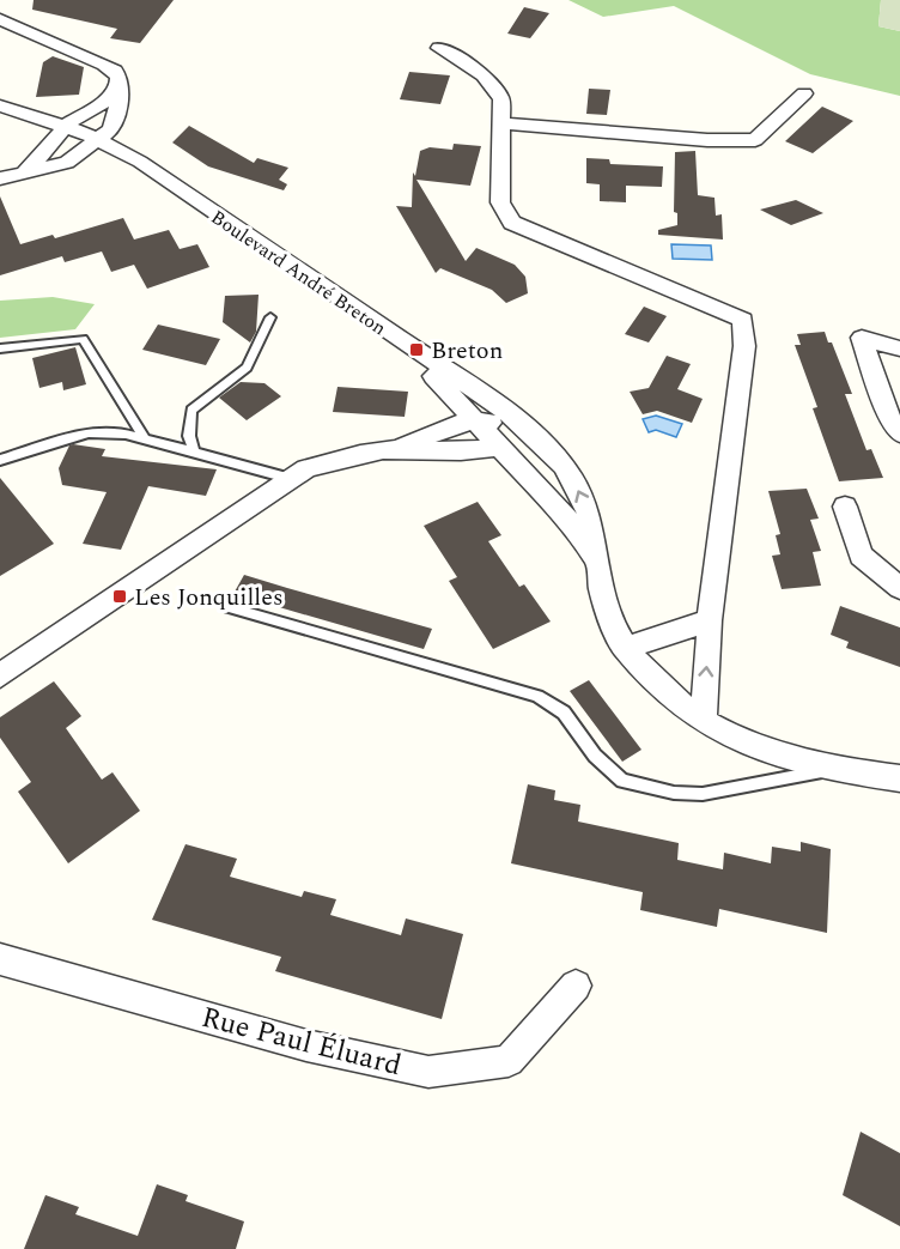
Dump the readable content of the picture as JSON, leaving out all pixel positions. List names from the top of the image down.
{
  "streets": {
    "street": ["Boulevard André Breton", "Rue Paul Éluard"]
  },
  "places": {
    "transit": ["Breton", "Les Jonquilles"]
  }
}
